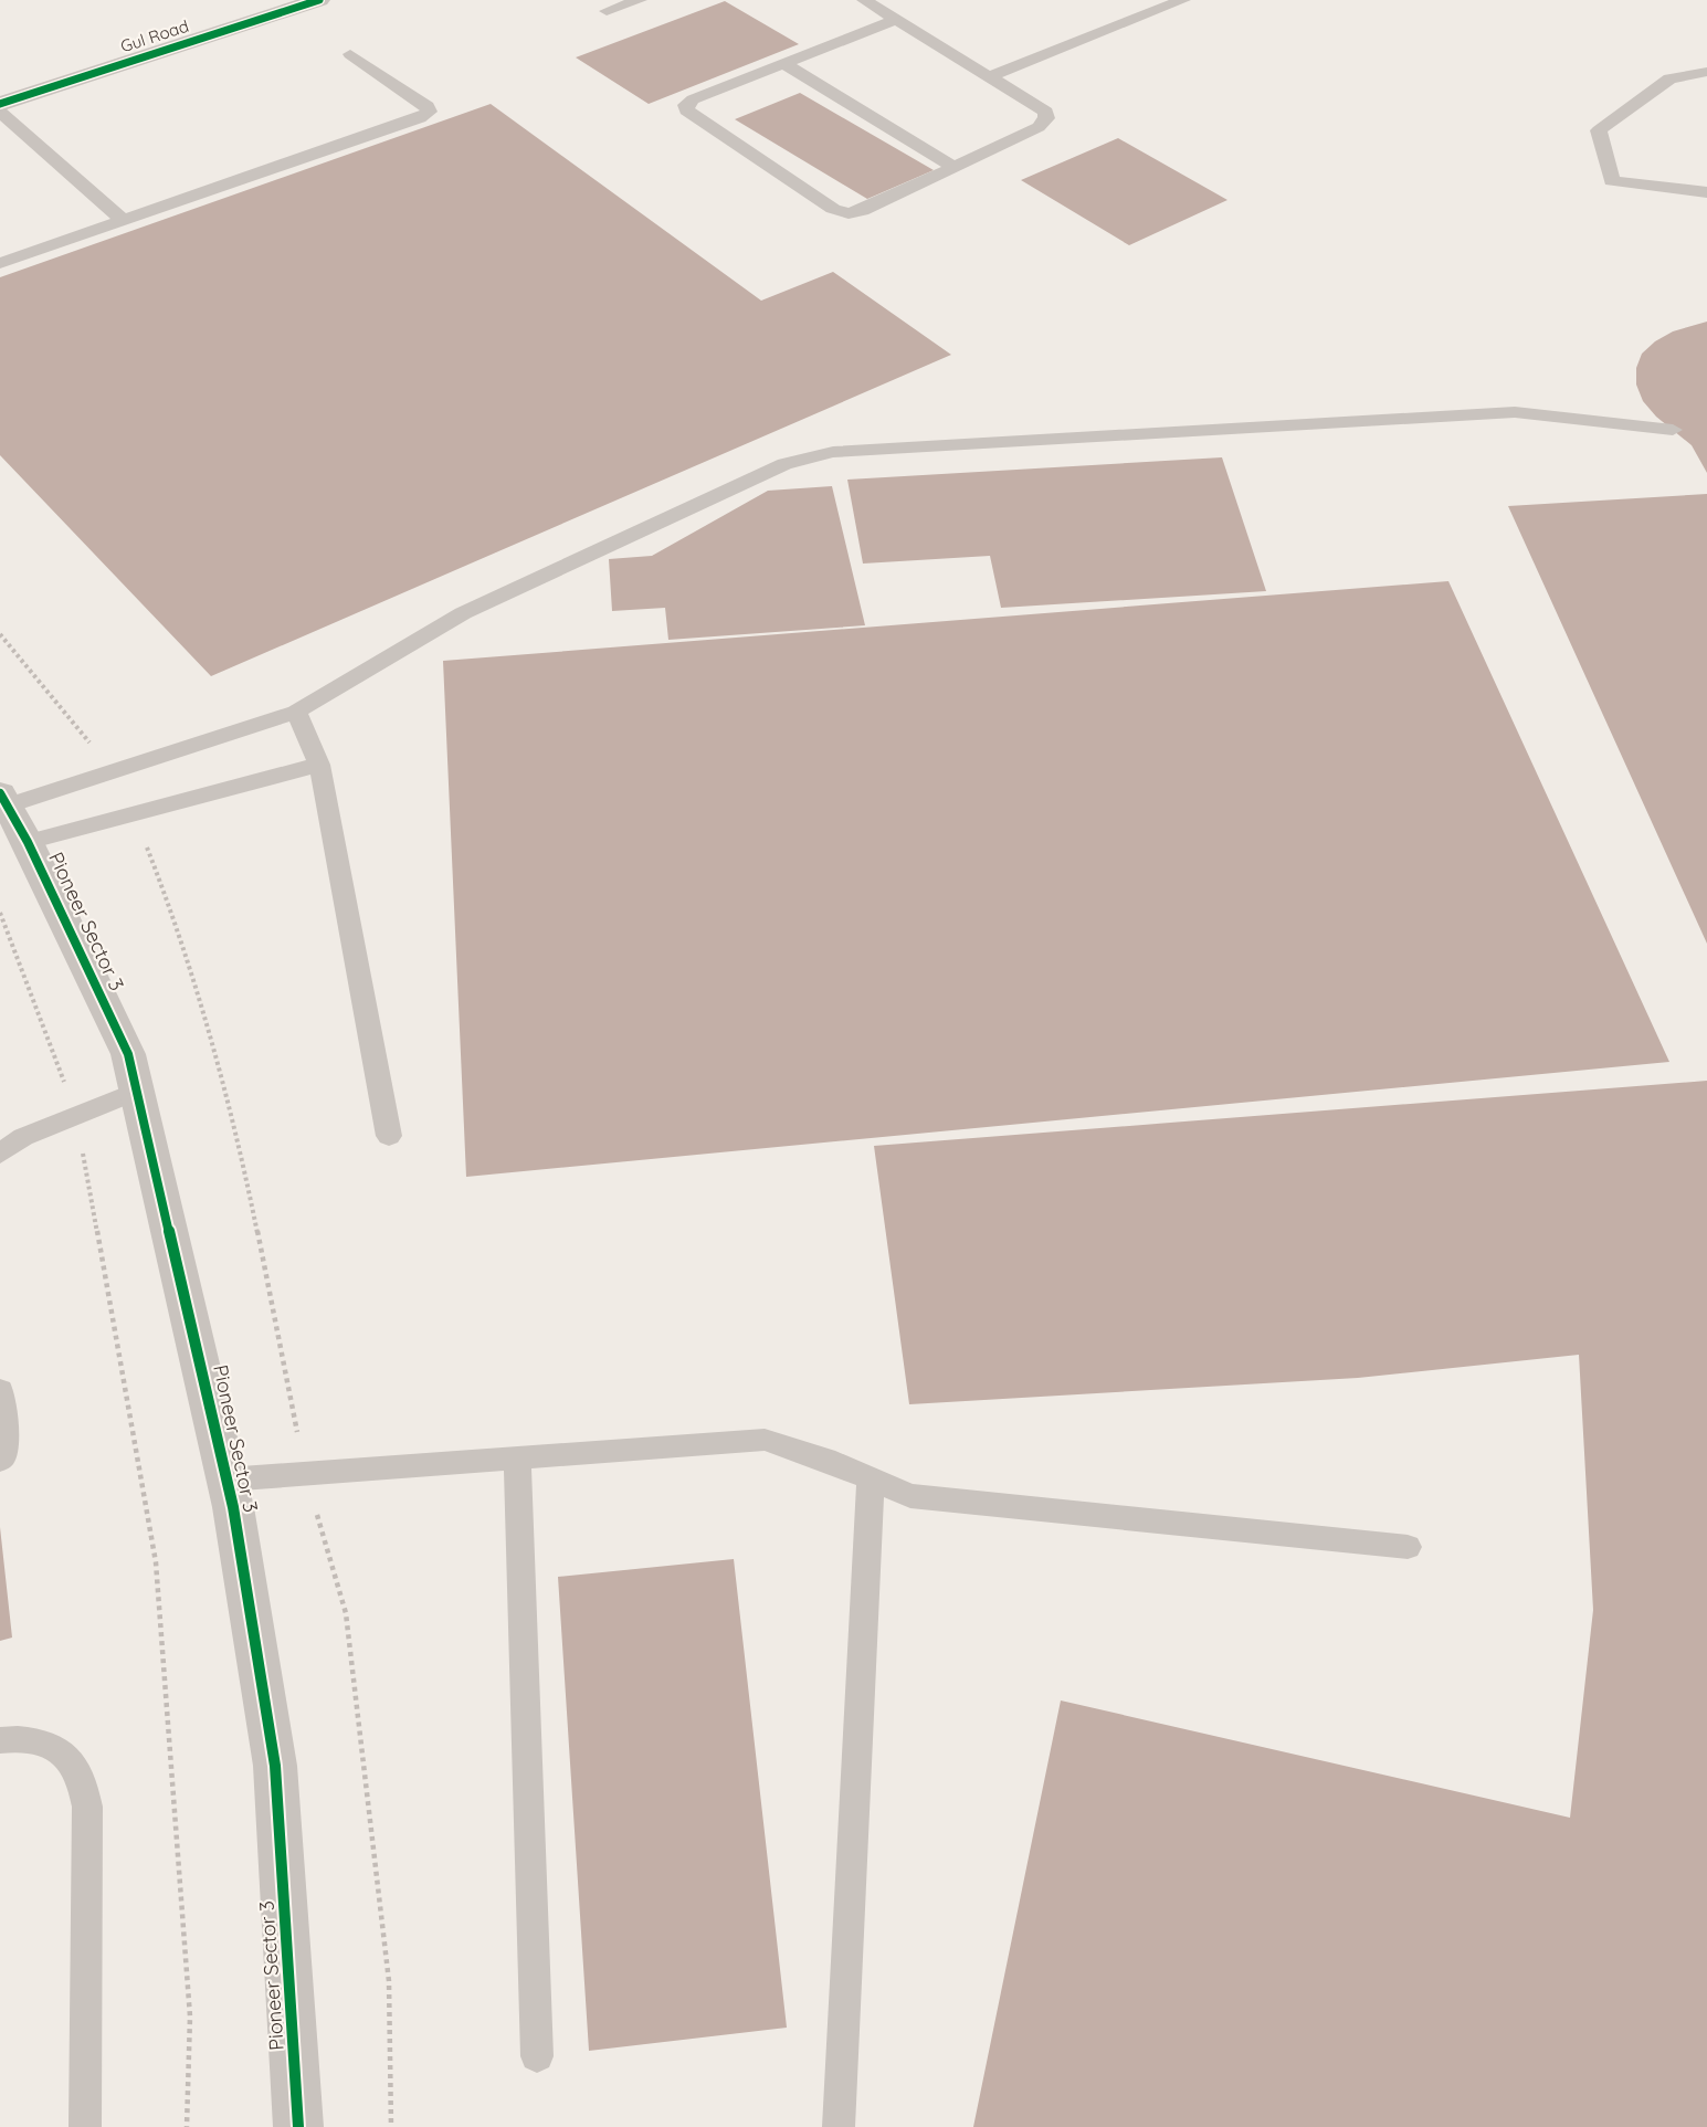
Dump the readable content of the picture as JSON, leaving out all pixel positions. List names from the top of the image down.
{
  "streets": {
    "street": ["Gul Road", "Pioneer Sector 3"]
  }
}
